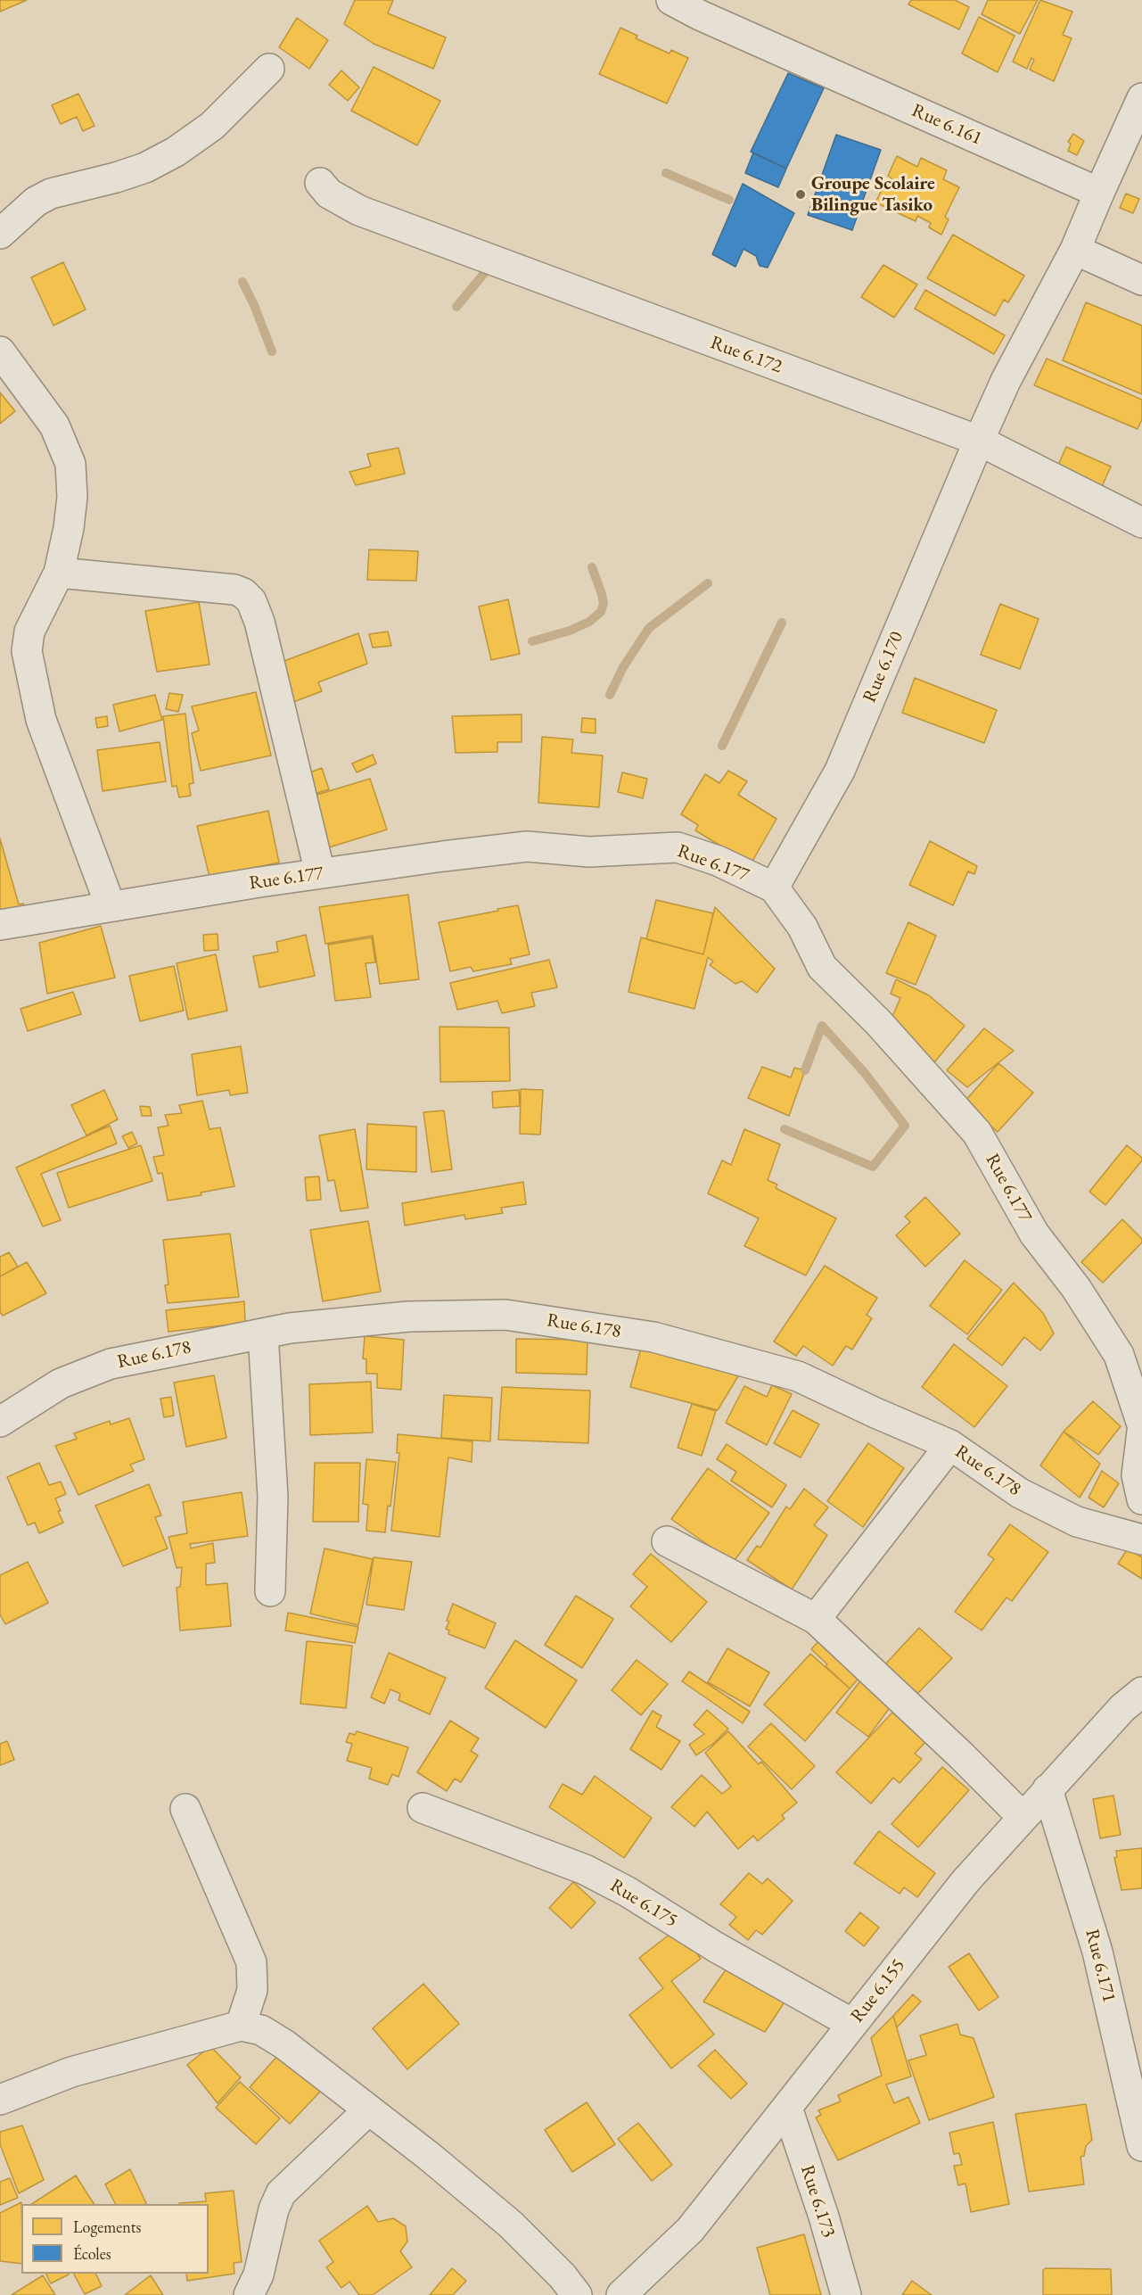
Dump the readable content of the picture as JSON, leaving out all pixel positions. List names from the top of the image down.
{
  "streets": {
    "street": [
      "Rue 6.161",
      "Rue 6.172",
      "Rue 6.170",
      "Rue 6.177",
      "Rue 6.178",
      "Rue 6.175",
      "Rue 6.171",
      "Rue 6.155",
      "Rue 6.173"
    ]
  },
  "crossings": [
    ["Rue 6.172", "Rue 6.170"],
    ["Rue 6.170", "Rue 6.177"],
    ["Rue 6.175", "Rue 6.155"],
    ["Rue 6.171", "Rue 6.155"],
    ["Rue 6.155", "Rue 6.173"]
  ],
  "places": ["Groupe Scolaire Bilingue Tasiko"],
  "legend": ["Logements", "Écoles"]
}
